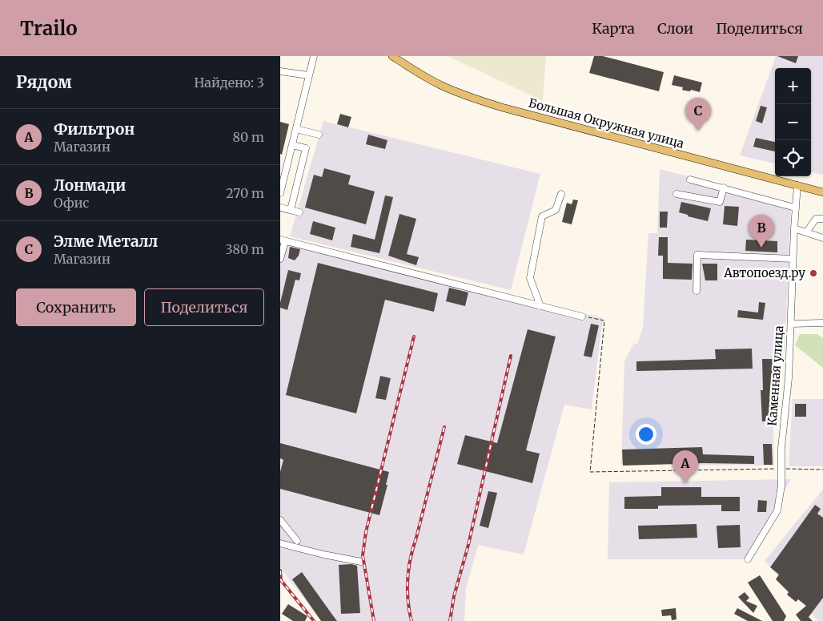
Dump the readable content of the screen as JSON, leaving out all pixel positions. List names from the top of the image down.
{
  "streets": {
    "main road": ["Большая Окружная улица"],
    "street": ["Каменная улица"]
  },
  "crossings": [
    ["Большая Окружная улица", "Каменная улица"]
  ],
  "places": ["Автопоезд.ру"],
  "page": {
    "header": "Trailo",
    "nav": ["Карта", "Слои", "Поделиться"],
    "heading": ["Рядом", "Найдено: 3"],
    "map_buttons": ["+", "−"],
    "pins": ["C", "B", "A"],
    "list": [
      {
        "mark": "A",
        "name": "Фильтрон",
        "note": "Магазин",
        "value": "80 m"
      },
      {
        "mark": "B",
        "name": "Лонмади",
        "note": "Офис",
        "value": "270 m"
      },
      {
        "mark": "C",
        "name": "Элме Металл",
        "note": "Магазин",
        "value": "380 m"
      }
    ],
    "buttons": ["Сохранить", "Поделиться"]
  }
}
